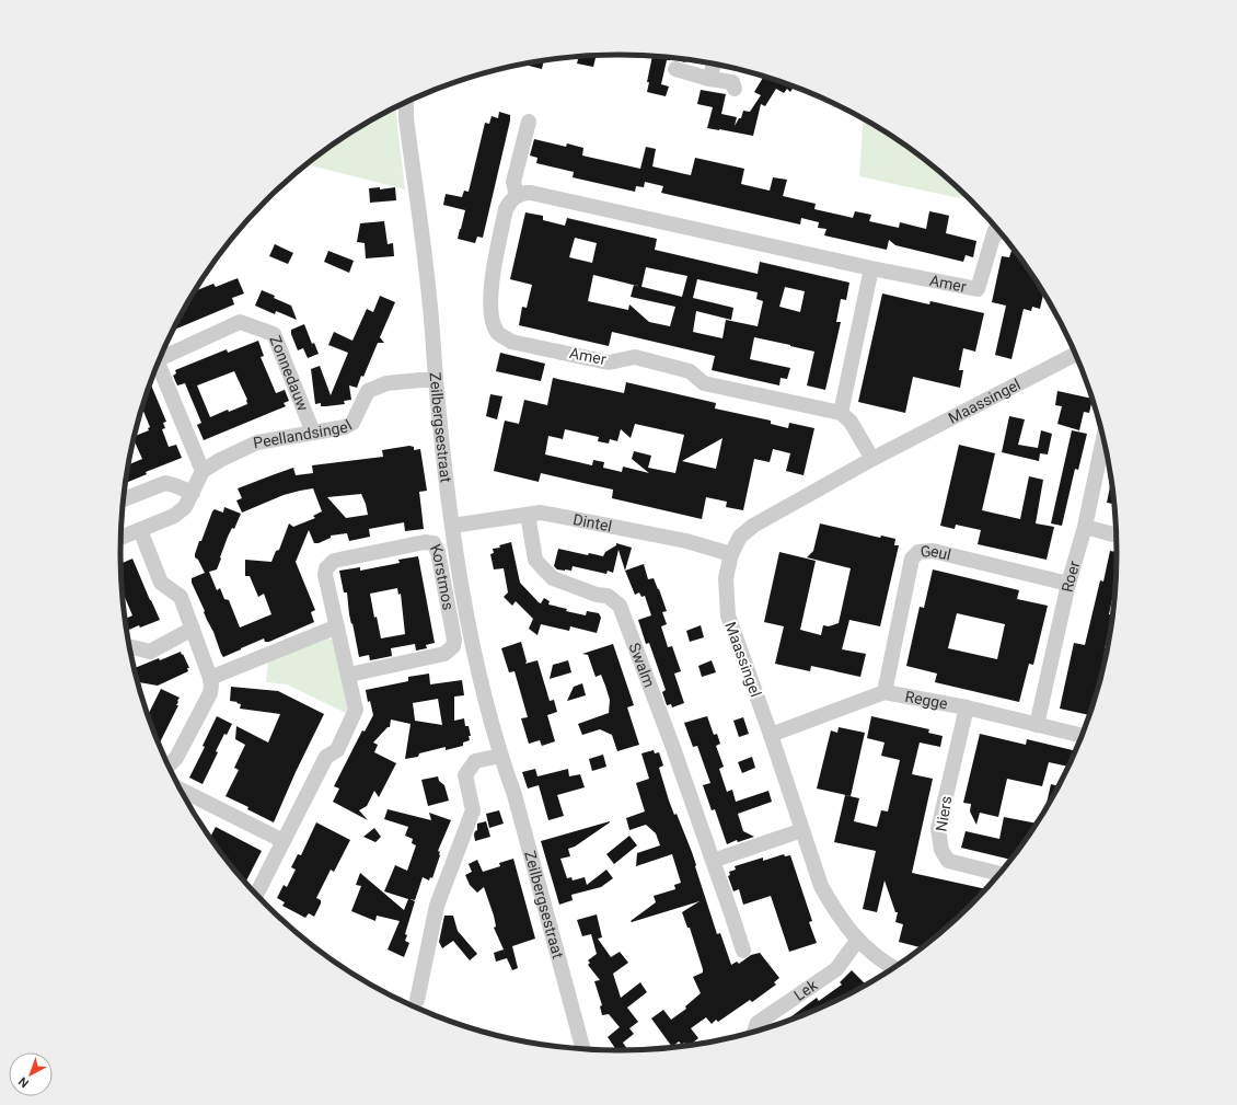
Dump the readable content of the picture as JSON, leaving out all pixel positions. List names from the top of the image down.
{
  "streets": {
    "street": [
      "Amer",
      "Zonnedauw",
      "Maassingel",
      "Zeilbergsestraat",
      "Peellandsingel",
      "Dintel",
      "Geul",
      "Roer",
      "Korstmos",
      "Swalm",
      "Regge",
      "Niers",
      "Lek"
    ]
  },
  "crossings": [
    ["Zonnedauw", "Peellandsingel"],
    ["Maassingel", "Dintel"],
    ["Maassingel", "Regge"],
    ["Maassingel", "Lek"],
    ["Zeilbergsestraat", "Peellandsingel"],
    ["Zeilbergsestraat", "Dintel"],
    ["Dintel", "Swalm"],
    ["Geul", "Roer"],
    ["Geul", "Regge"],
    ["Roer", "Regge"],
    ["Regge", "Niers"]
  ],
  "north": "bottom left"
}
